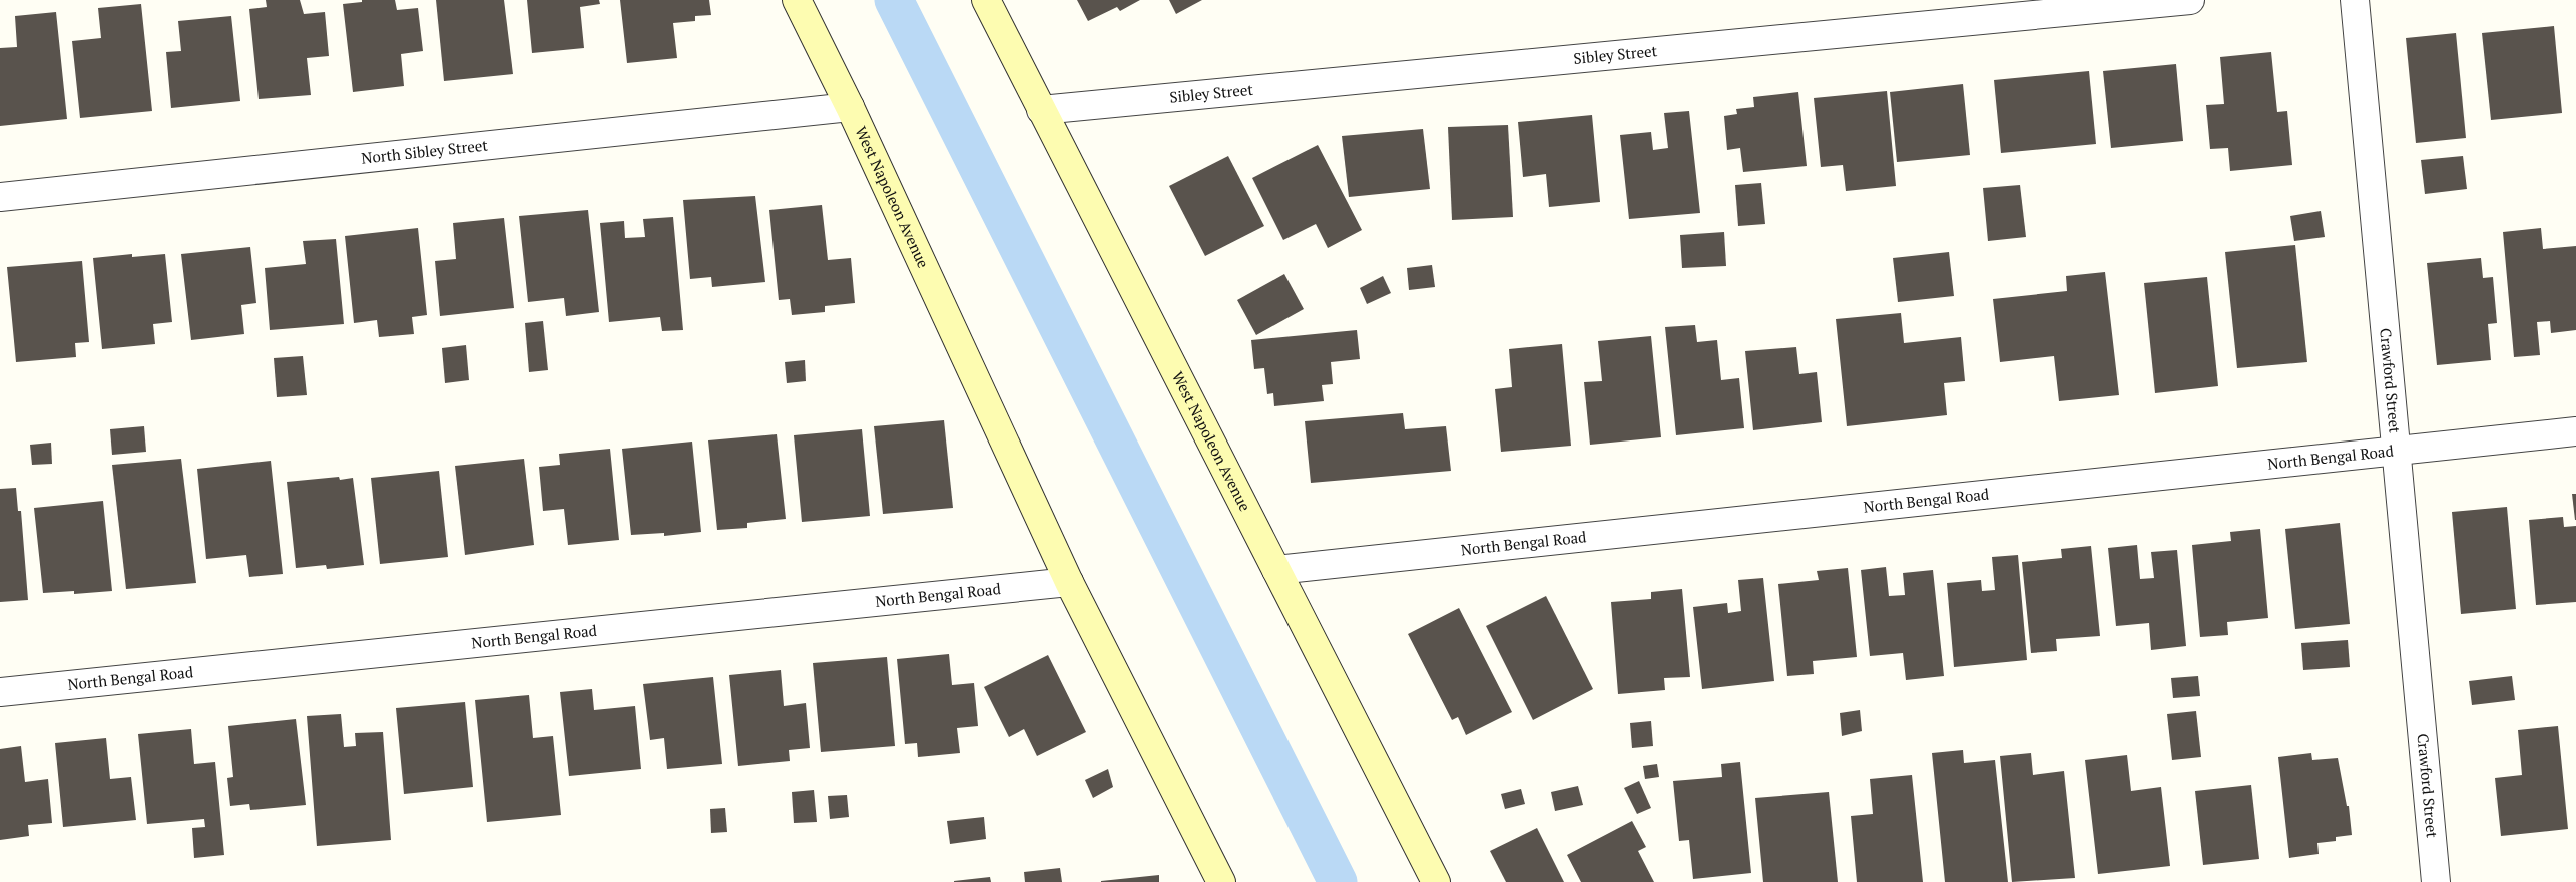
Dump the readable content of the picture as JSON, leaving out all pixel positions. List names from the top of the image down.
{
  "streets": {
    "main road": ["West Napoleon Avenue"],
    "street": [
      "Sibley Street",
      "North Sibley Street",
      "Crawford Street",
      "North Bengal Road"
    ]
  },
  "crossings": [
    ["Sibley Street", "West Napoleon Avenue"],
    ["North Sibley Street", "West Napoleon Avenue"],
    ["West Napoleon Avenue", "North Bengal Road"],
    ["Crawford Street", "North Bengal Road"]
  ]
}
